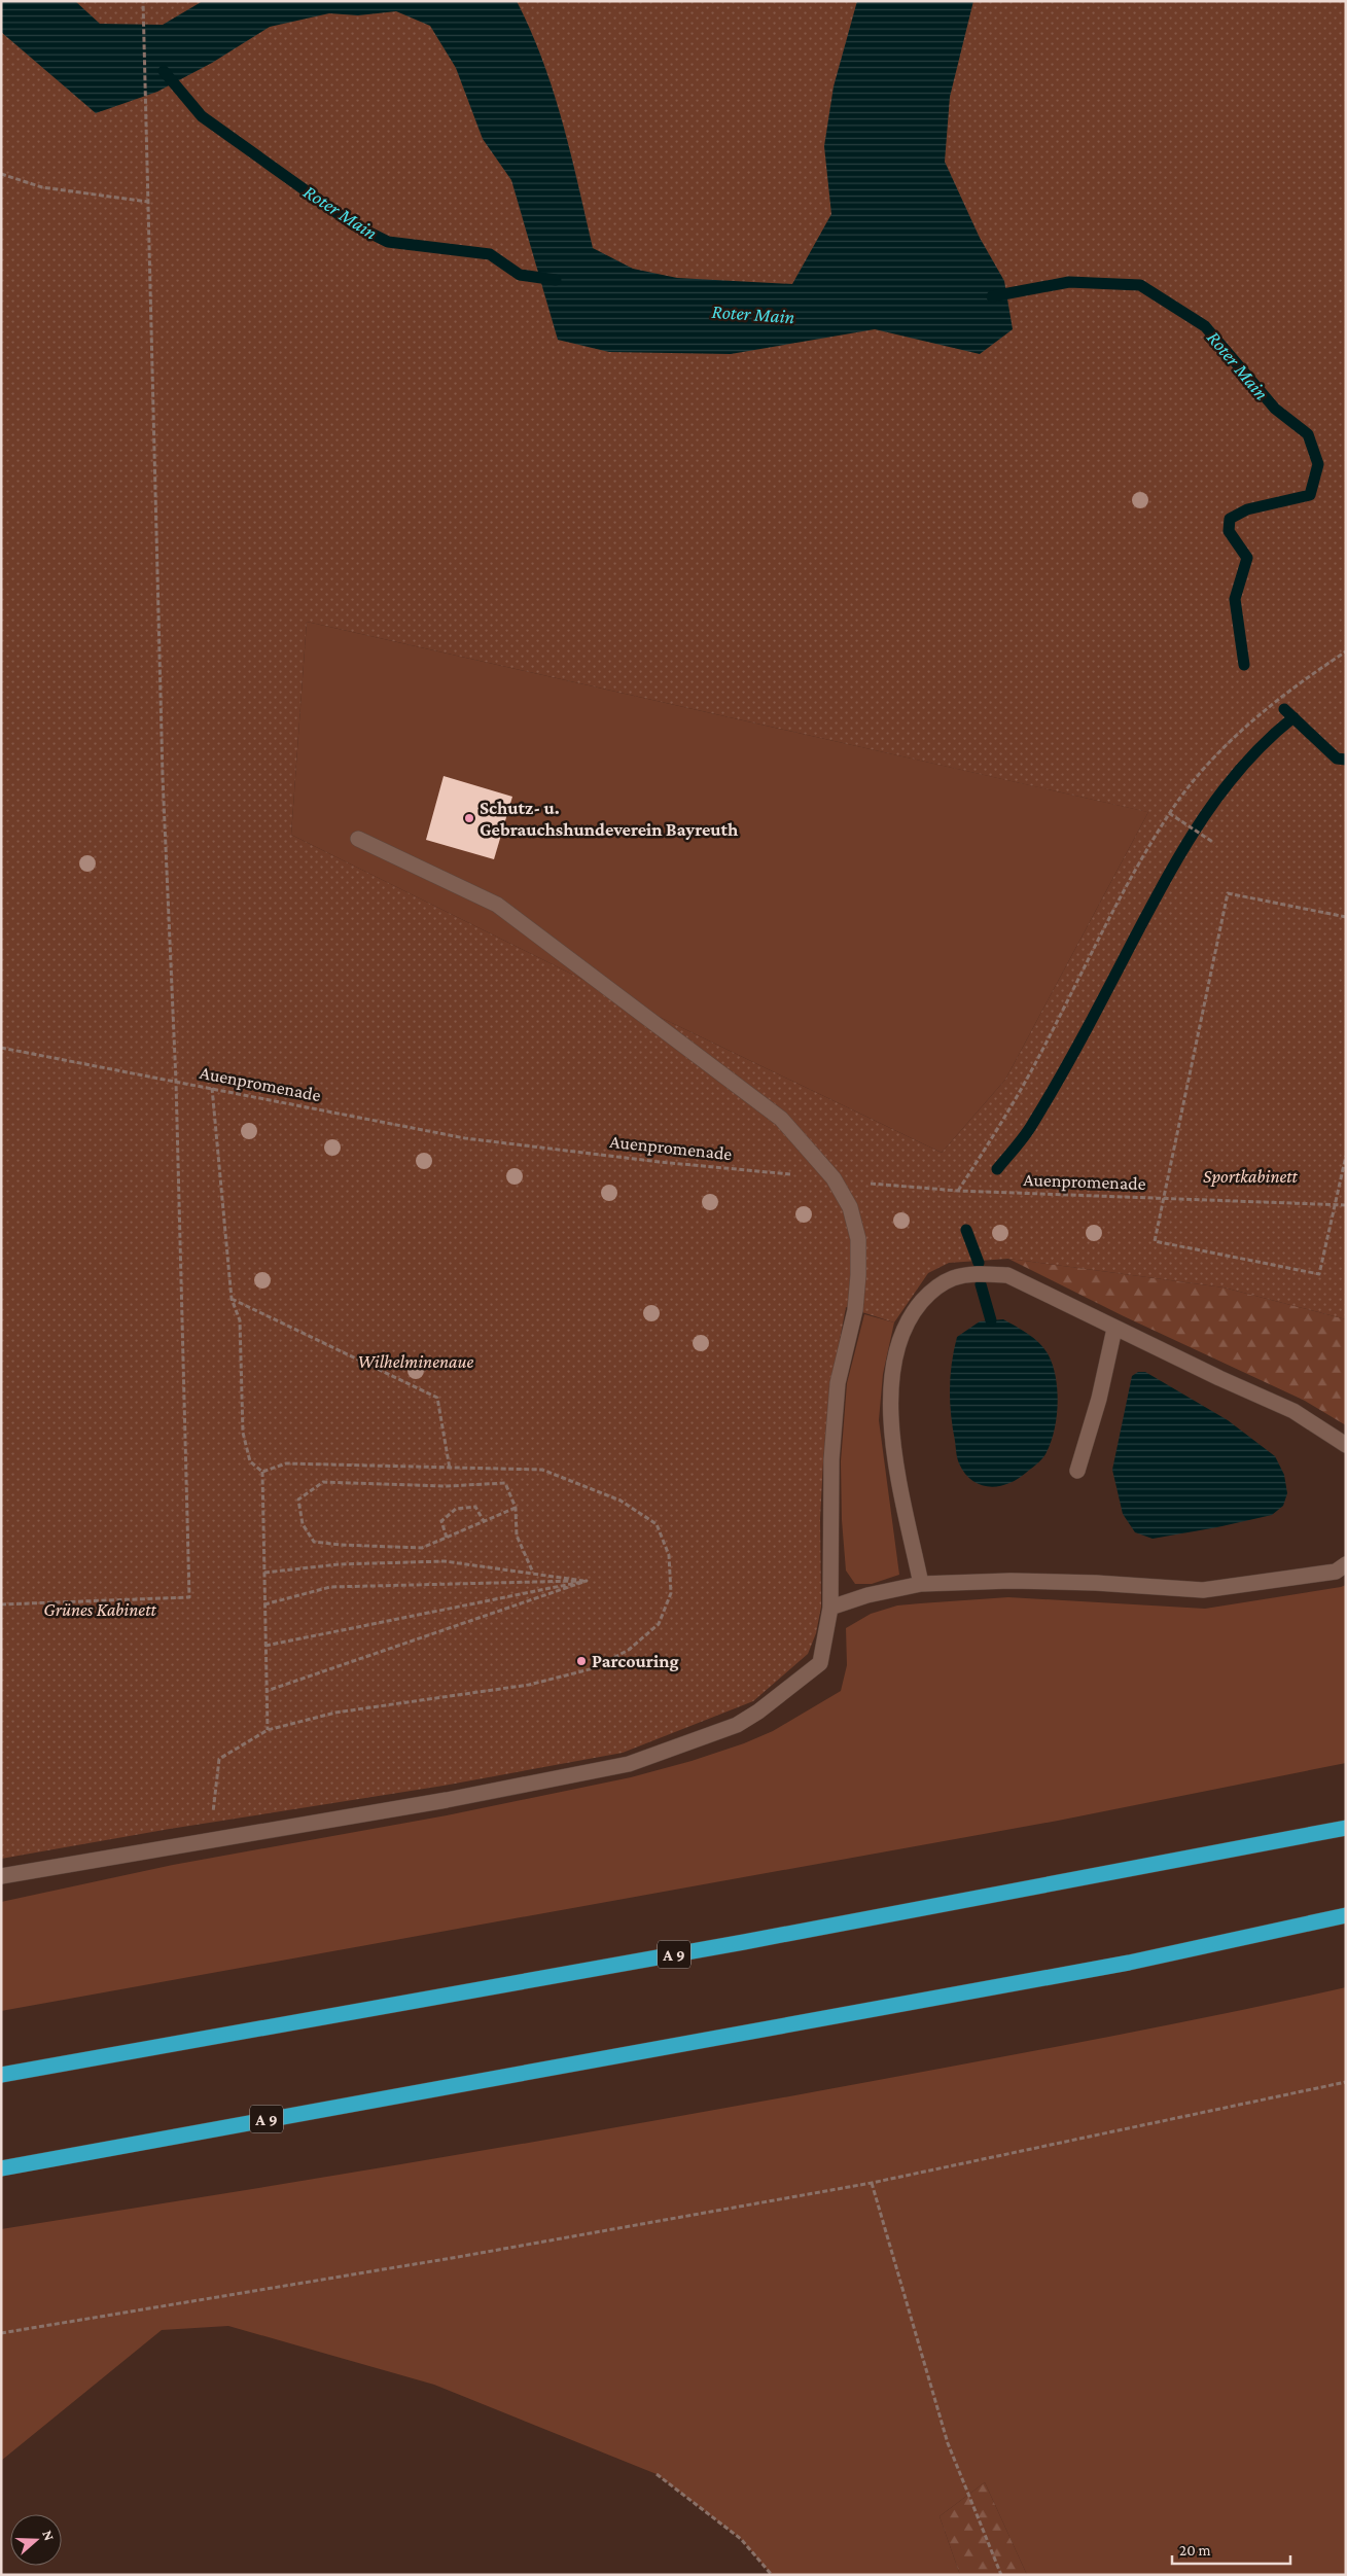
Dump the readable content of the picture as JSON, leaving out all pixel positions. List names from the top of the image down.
{
  "streets": {
    "highway": ["A 9"],
    "path": ["Auenpromenade"]
  },
  "water": ["Roter Main"],
  "parks": ["Sportkabinett", "Wilhelminenaue", "Grünes Kabinett"],
  "places": ["Schutz- u. Gebrauchshundeverein Bayreuth", "Parcouring"],
  "scale_bar": "20 m",
  "north": "right"
}
